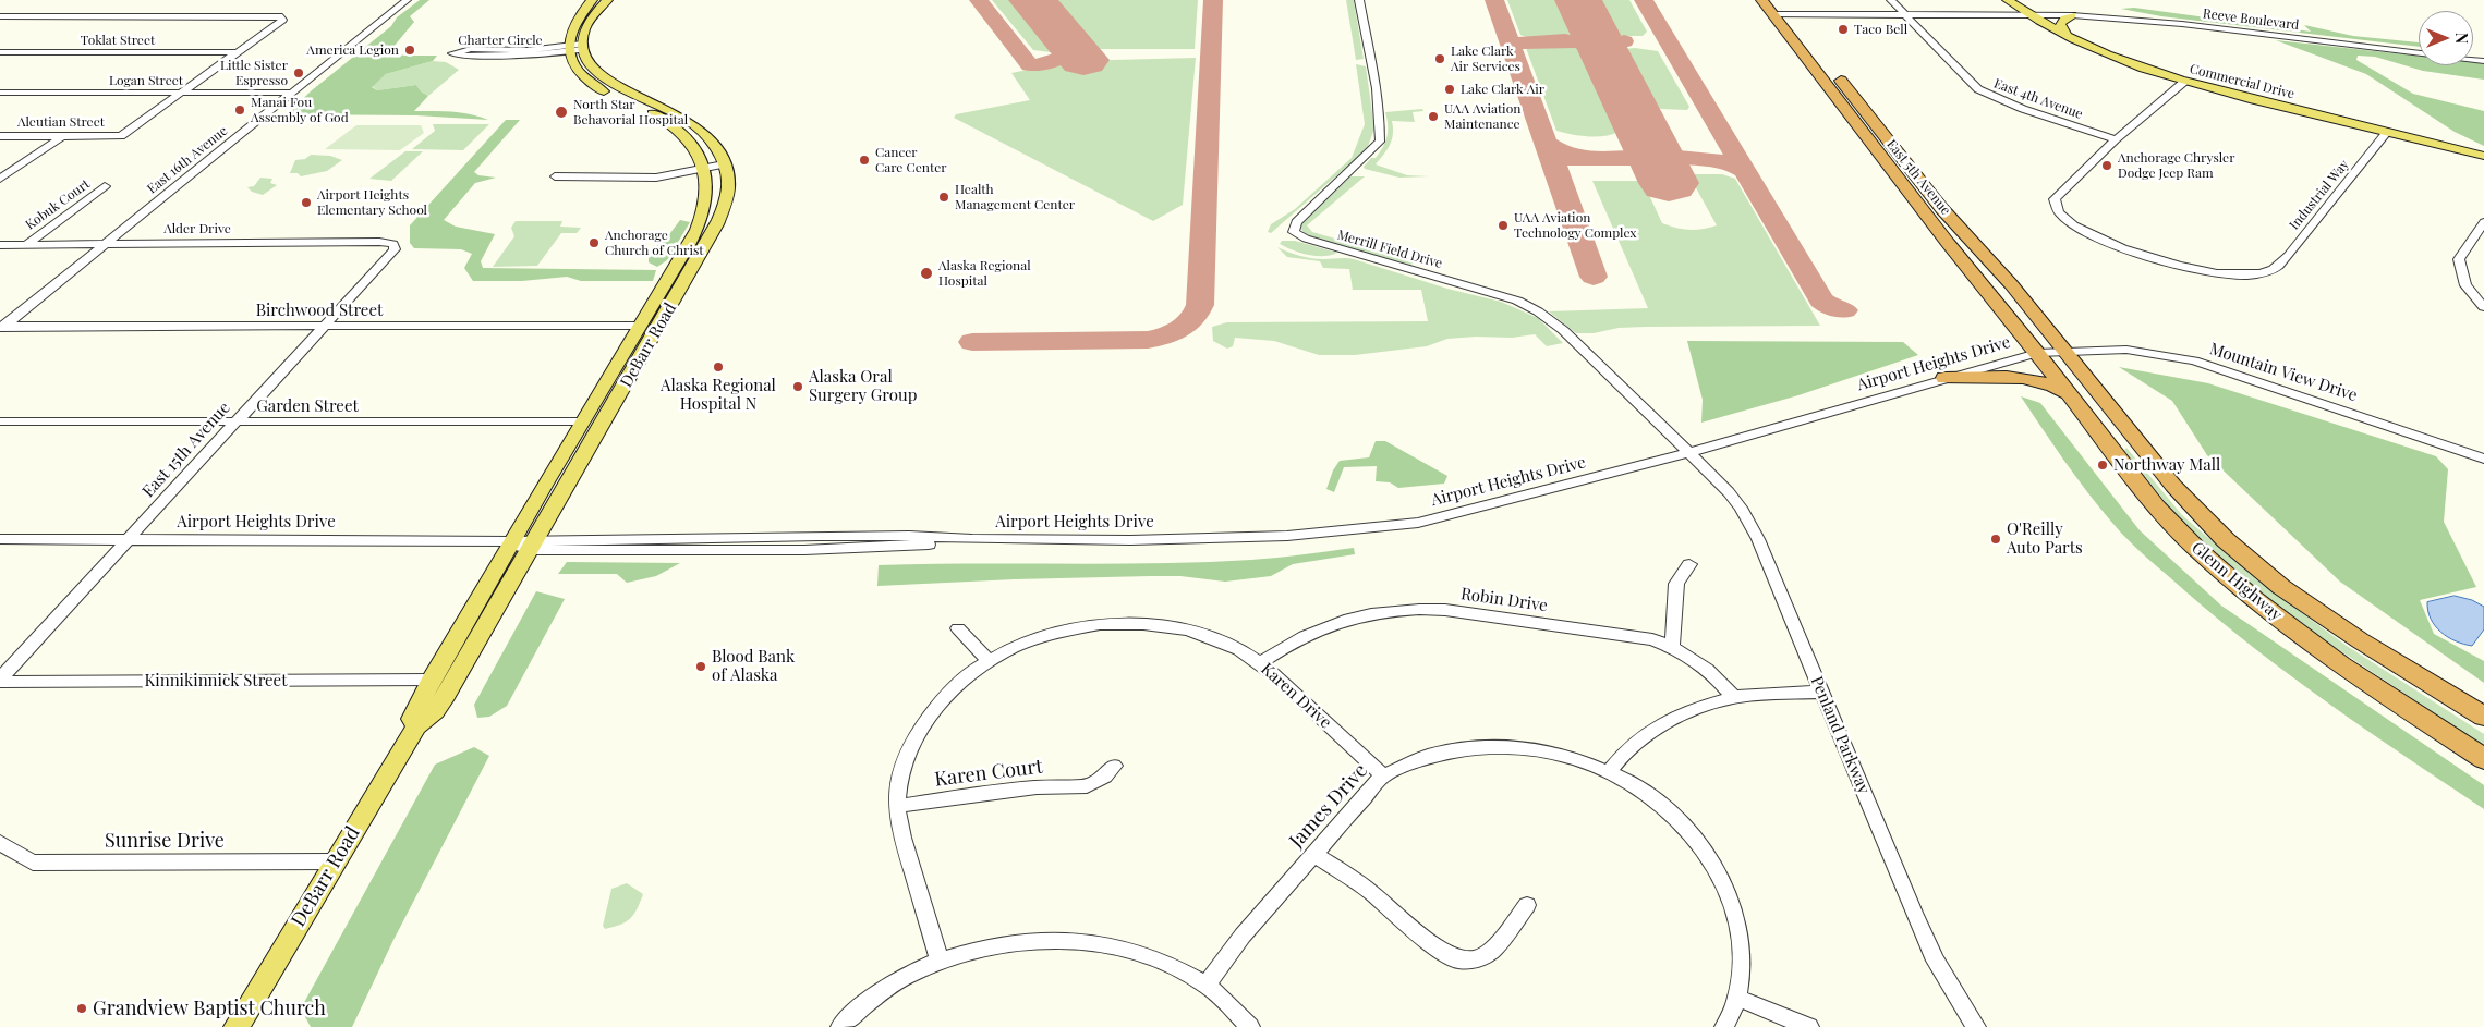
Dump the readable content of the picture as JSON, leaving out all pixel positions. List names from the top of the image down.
{
  "streets": {
    "highway": ["East 5th Avenue", "Glenn Highway"],
    "main road": ["Commercial Drive", "DeBarr Road"],
    "street": [
      "Reeve Boulevard",
      "Toklat Street",
      "Charter Circle",
      "Logan Street",
      "East 4th Avenue",
      "Aleutian Street",
      "East 16th Avenue",
      "Industrial Way",
      "Kobuk Court",
      "Alder Drive",
      "Merrill Field Drive",
      "Birchwood Street",
      "Airport Heights Drive",
      "Mountain View Drive",
      "Garden Street",
      "East 15th Avenue",
      "Robin Drive",
      "Kinnikinnick Street",
      "Karen Drive",
      "Penland Parkway",
      "Karen Court",
      "James Drive",
      "Sunrise Drive"
    ]
  },
  "crossings": [
    ["Reeve Boulevard", "Commercial Drive"],
    ["Reeve Boulevard", "East 4th Avenue"],
    ["Reeve Boulevard", "East 5th Avenue"],
    ["Charter Circle", "DeBarr Road"],
    ["Logan Street", "Aleutian Street"],
    ["Logan Street", "East 16th Avenue"],
    ["Commercial Drive", "Industrial Way"],
    ["East 4th Avenue", "Industrial Way"],
    ["East 16th Avenue", "Alder Drive"],
    ["East 16th Avenue", "Birchwood Street"],
    ["East 5th Avenue", "Airport Heights Drive"],
    ["East 5th Avenue", "Mountain View Drive"],
    ["East 5th Avenue", "Glenn Highway"],
    ["Kobuk Court", "Alder Drive"],
    ["Alder Drive", "East 15th Avenue"],
    ["Merrill Field Drive", "Airport Heights Drive"],
    ["Merrill Field Drive", "Penland Parkway"],
    ["Birchwood Street", "DeBarr Road"],
    ["Birchwood Street", "East 15th Avenue"],
    ["DeBarr Road", "Airport Heights Drive"],
    ["DeBarr Road", "Garden Street"],
    ["DeBarr Road", "Kinnikinnick Street"],
    ["DeBarr Road", "Sunrise Drive"],
    ["Airport Heights Drive", "Mountain View Drive"],
    ["Airport Heights Drive", "East 15th Avenue"],
    ["Airport Heights Drive", "Glenn Highway"],
    ["Airport Heights Drive", "Penland Parkway"],
    ["Mountain View Drive", "Glenn Highway"],
    ["Garden Street", "East 15th Avenue"],
    ["East 15th Avenue", "Kinnikinnick Street"],
    ["Robin Drive", "Karen Drive"],
    ["Karen Drive", "Karen Court"],
    ["Karen Drive", "James Drive"]
  ],
  "places": [
    "Taco Bell",
    "America Legion",
    "Lake Clark Air Services",
    "Little Sister Espresso",
    "Lake Clark Air",
    "Manai Fou Assembly of God",
    "North Star Behavorial Hospital",
    "UAA Aviation Maintenance",
    "Cancer Care Center",
    "Anchorage Chrysler Dodge Jeep Ram",
    "Health Management Center",
    "Airport Heights Elementary School",
    "UAA Aviation Technology Complex",
    "Anchorage Church of Christ",
    "Alaska Regional Hospital",
    "Alaska Regional Hospital N",
    "Alaska Oral Surgery Group",
    "Northway Mall",
    "O'Reilly Auto Parts",
    "Blood Bank of Alaska",
    "Grandview Baptist Church"
  ],
  "north": "right"
}
